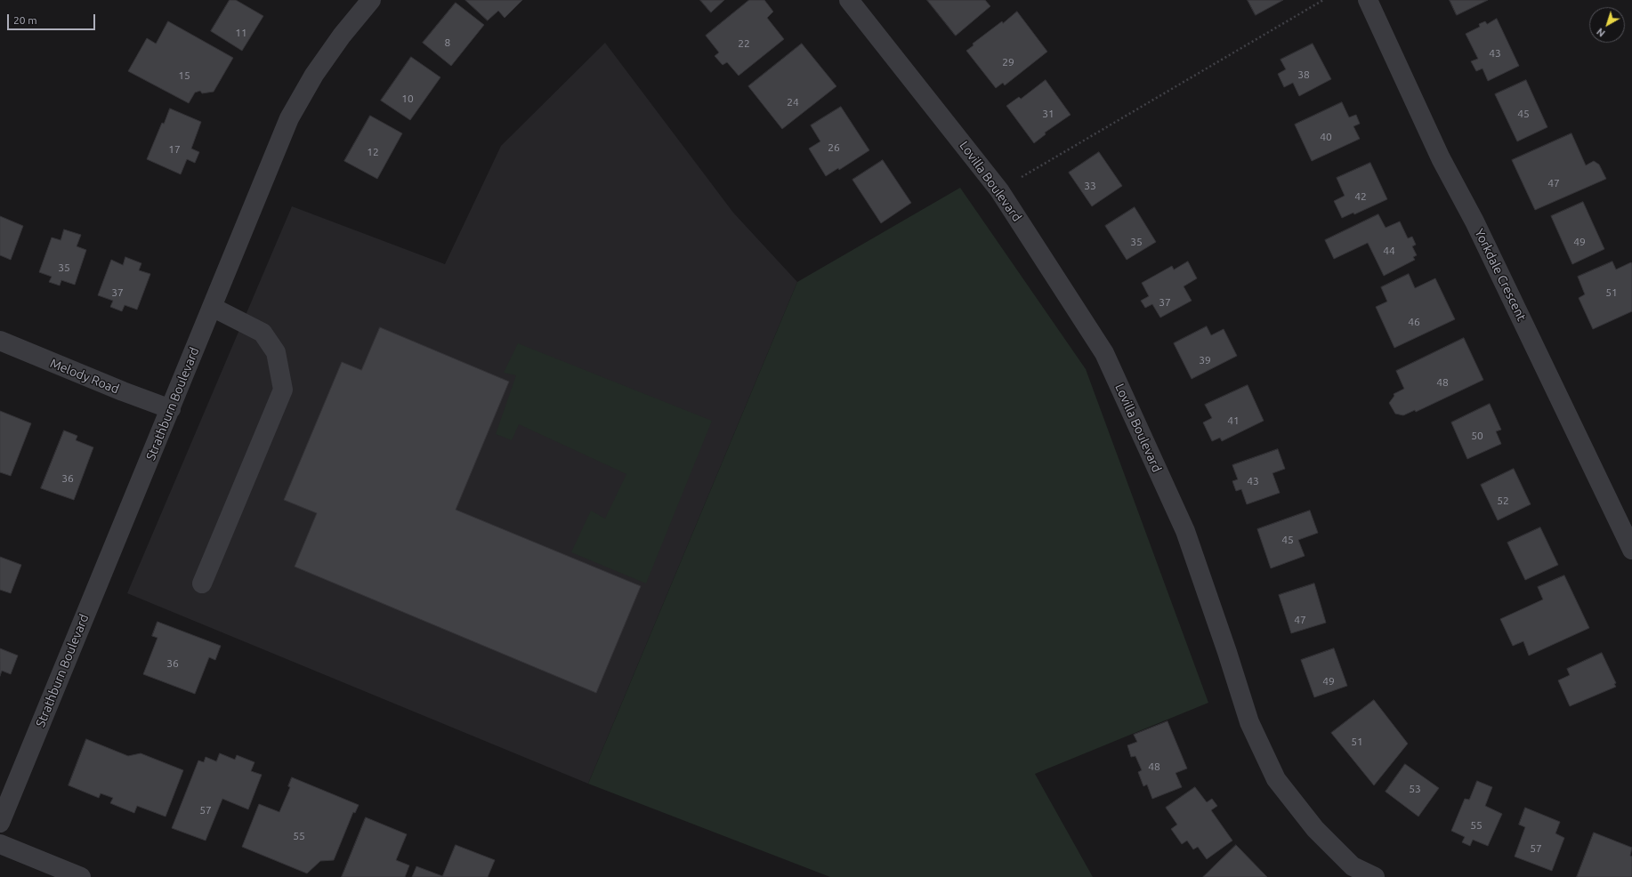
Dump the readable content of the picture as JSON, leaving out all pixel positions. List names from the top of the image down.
{
  "streets": {
    "street": [
      "Lovilla Boulevard",
      "Yorkdale Crescent",
      "Melody Road",
      "Strathburn Boulevard"
    ]
  },
  "crossings": [
    ["Melody Road", "Strathburn Boulevard"]
  ],
  "house_numbers": [
    "11",
    "8",
    "22",
    "43",
    "29",
    "38",
    "15",
    "10",
    "24",
    "31",
    "45",
    "40",
    "26",
    "17",
    "12",
    "47",
    "33",
    "42",
    "35",
    "49",
    "44",
    "35",
    "37",
    "51",
    "37",
    "46",
    "39",
    "48",
    "41",
    "50",
    "36",
    "43",
    "52",
    "45",
    "47",
    "36",
    "49",
    "51",
    "48",
    "53",
    "57",
    "55",
    "55",
    "57"
  ],
  "scale_bar": "20 m",
  "north": "bottom left"
}
